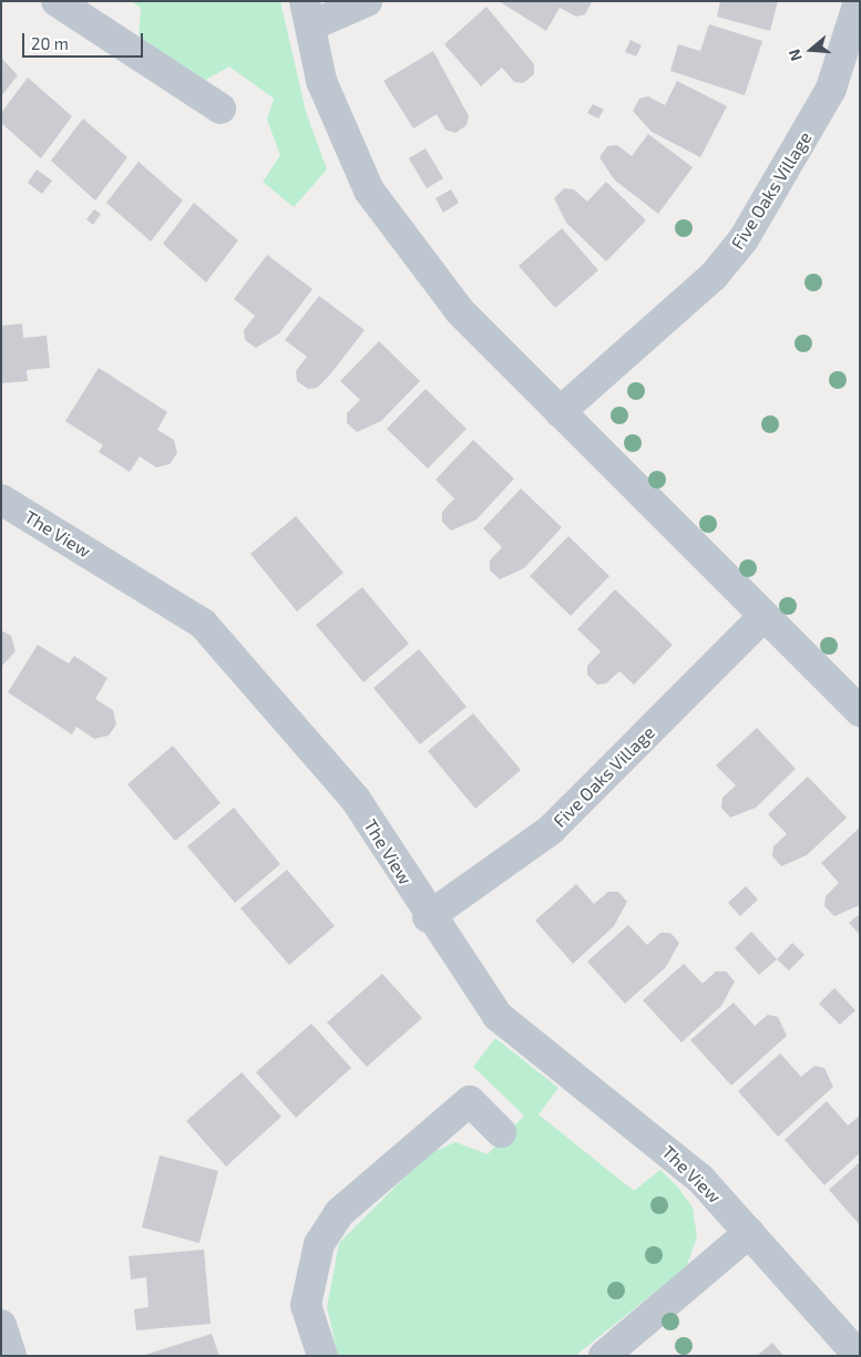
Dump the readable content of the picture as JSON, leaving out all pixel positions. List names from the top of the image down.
{
  "streets": {
    "street": ["Five Oaks Village", "The View"]
  },
  "crossings": [
    ["Five Oaks Village", "The View"]
  ],
  "scale_bar": "20 m",
  "north": "left"
}
